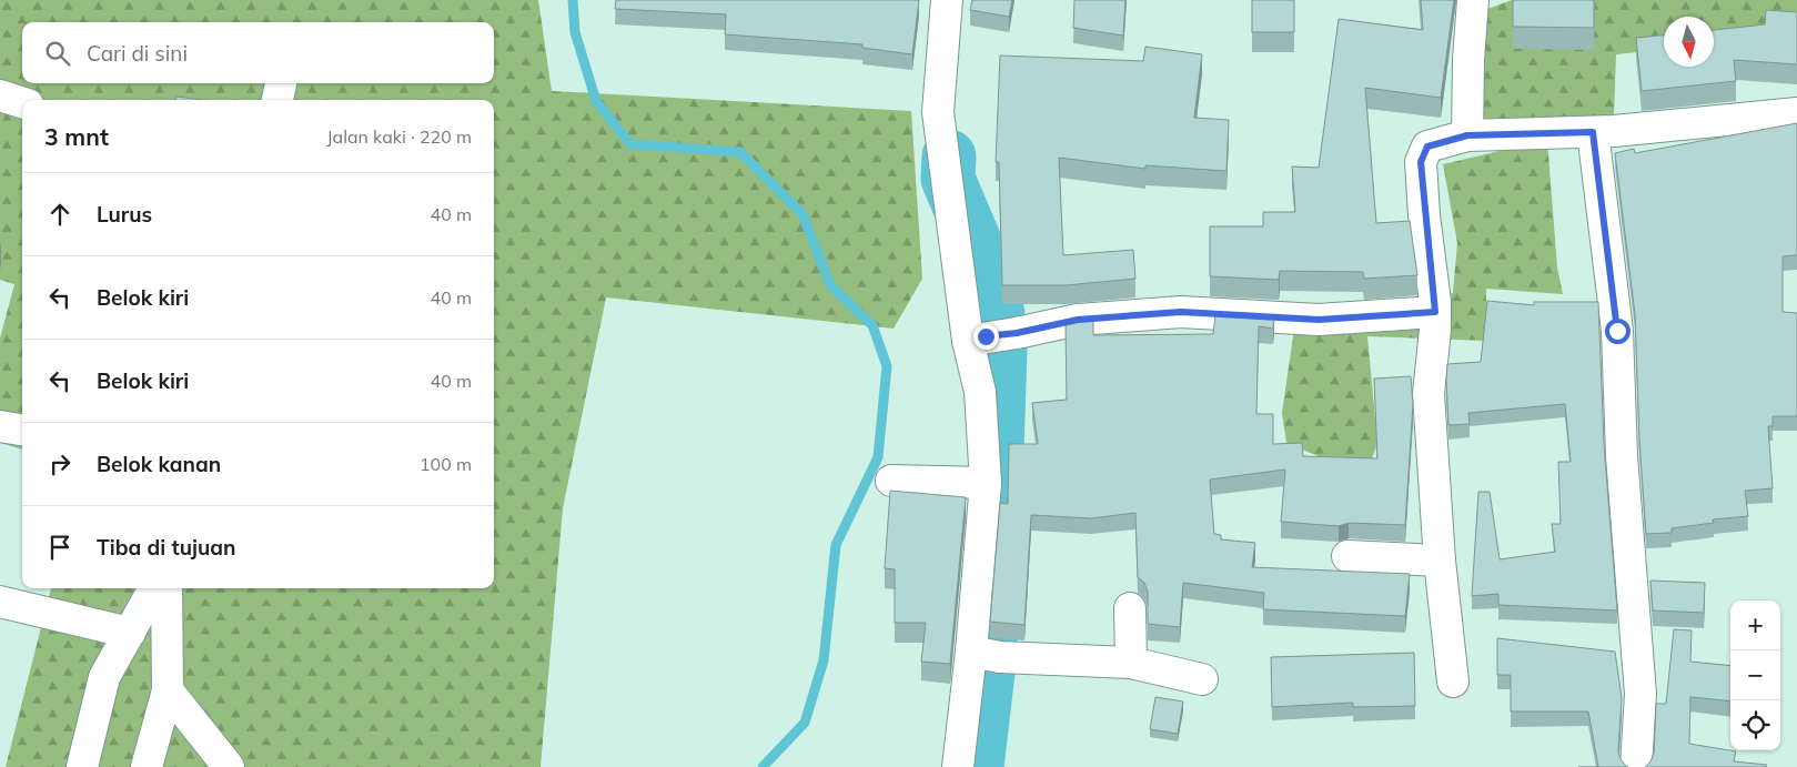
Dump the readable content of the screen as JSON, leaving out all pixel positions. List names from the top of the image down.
{
  "north": "bottom",
  "page": {
    "search": "Cari di sini",
    "heading": ["3 mnt", "Jalan kaki · 220 m"],
    "list": [
      ["Lurus", "40 m"],
      ["Belok kiri", "40 m"],
      ["Belok kiri", "40 m"],
      ["Belok kanan", "100 m"],
      "Tiba di tujuan"
    ],
    "map_buttons": ["+", "−"]
  }
}
